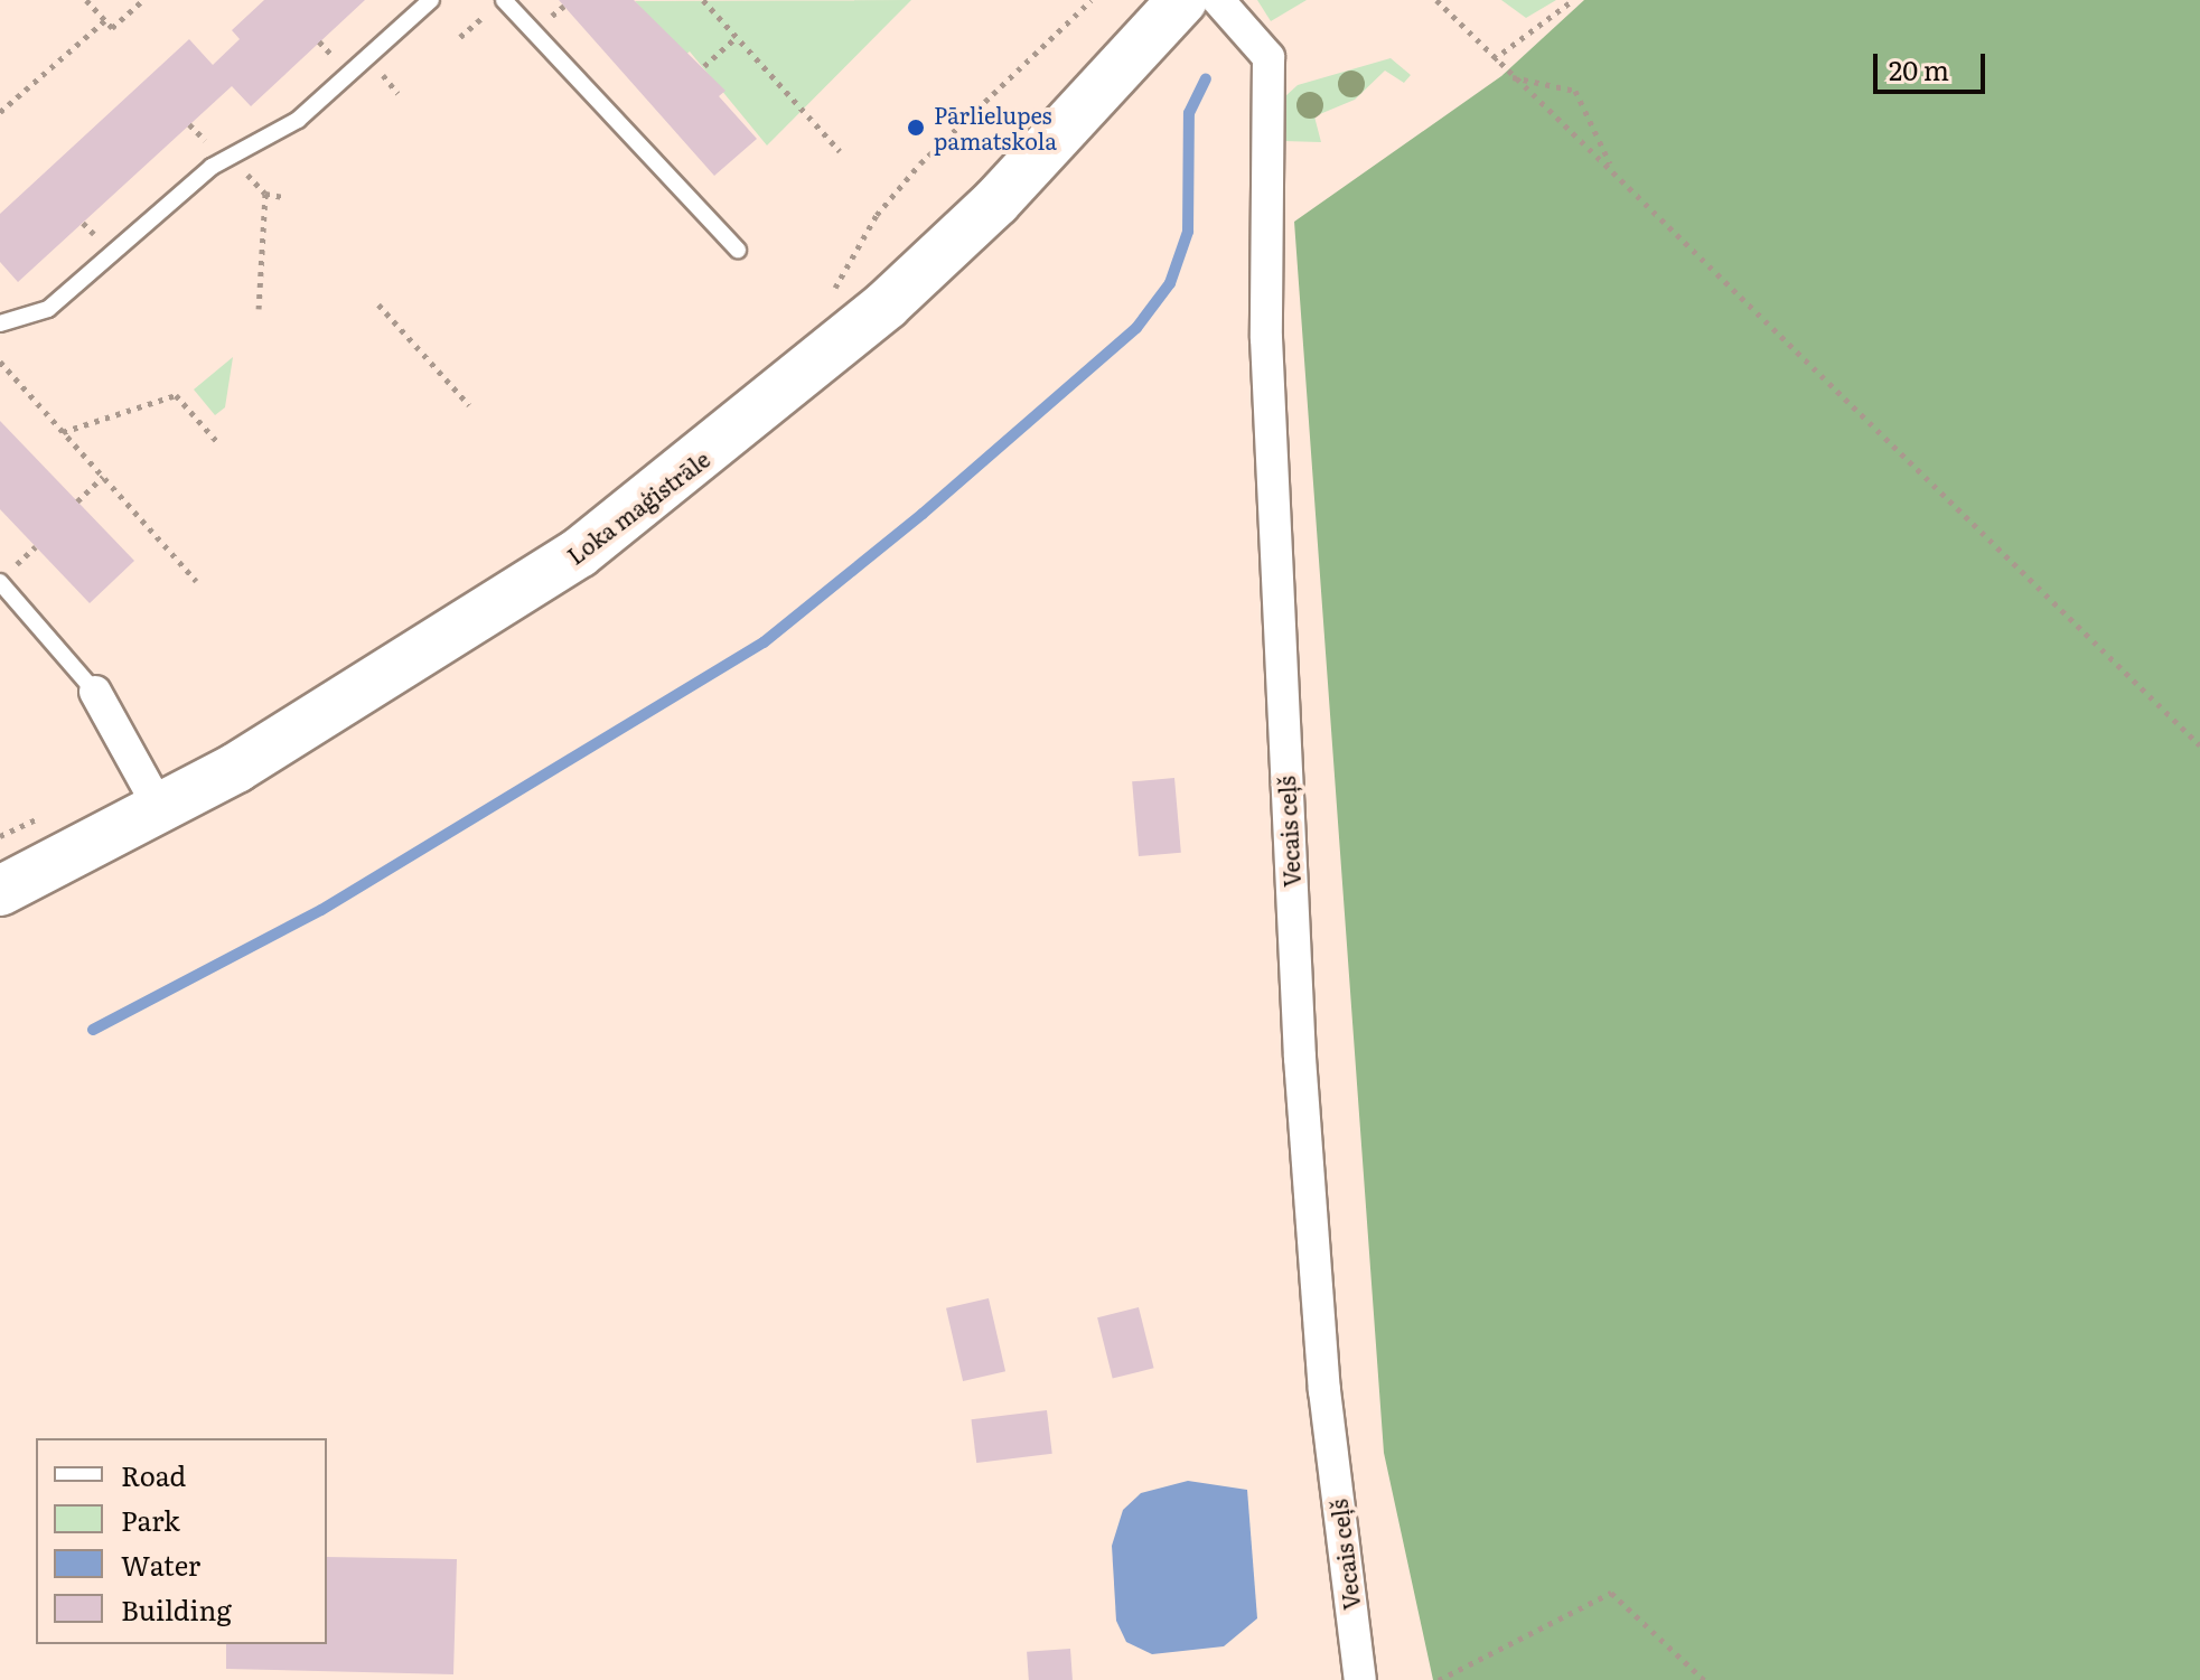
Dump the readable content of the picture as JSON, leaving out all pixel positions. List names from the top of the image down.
{
  "streets": {
    "main road": ["Loka maģistrāle"],
    "street": ["Vecais ceļš"]
  },
  "places": ["Pārlielupes pamatskola"],
  "legend": [
    "Road",
    "Park",
    "Water",
    "Building"
  ],
  "scale_bar": "20 m"
}
